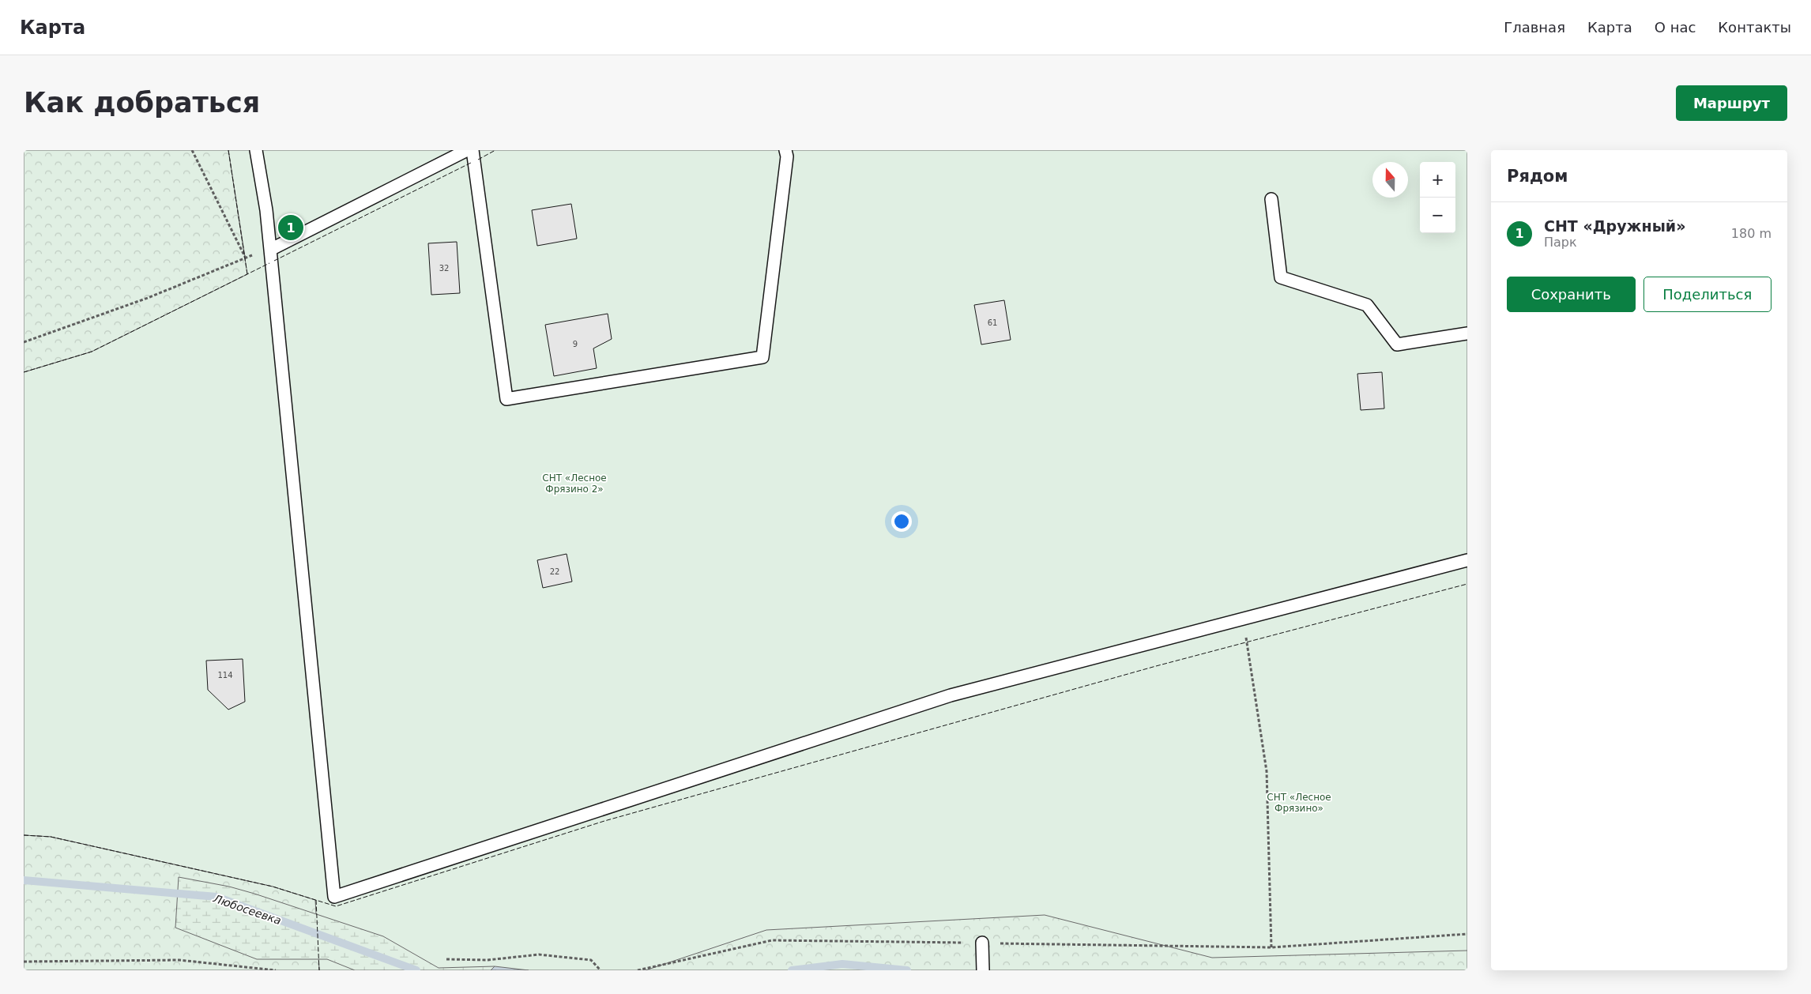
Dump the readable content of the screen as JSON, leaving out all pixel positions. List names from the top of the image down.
{
  "water": ["Любосеевка"],
  "parks": ["СНТ «Лесное Фрязино 2»", "СНТ «Лесное Фрязино»"],
  "house_numbers": [
    "32",
    "61",
    "9",
    "22",
    "114"
  ],
  "north": "top",
  "page": {
    "header": "Карта",
    "nav": [
      "Главная",
      "Карта",
      "О нас",
      "Контакты"
    ],
    "buttons": [
      "Маршрут",
      ["Сохранить", "Поделиться"]
    ],
    "title": "Как добраться",
    "heading": "Рядом",
    "map_buttons": ["+", "−"],
    "list": [
      {
        "mark": "1",
        "name": "СНТ «Дружный»",
        "note": "Парк",
        "value": "180 m"
      }
    ],
    "pins": "1"
  }
}
